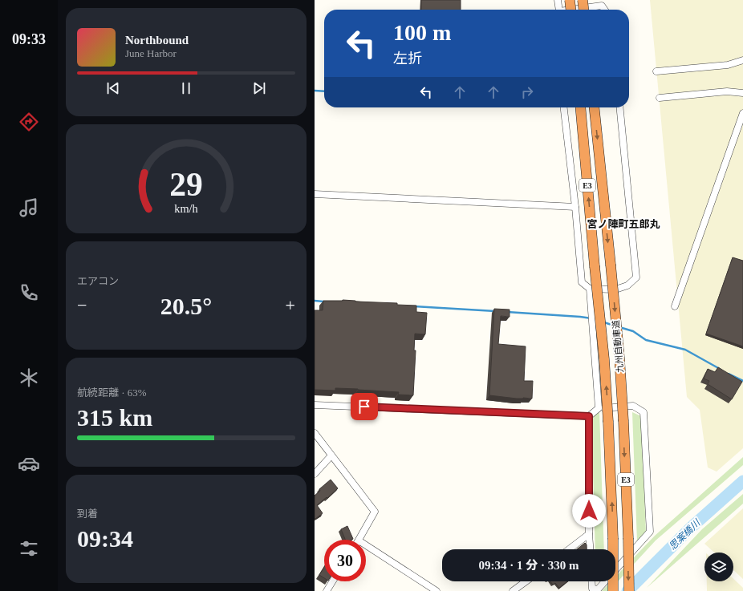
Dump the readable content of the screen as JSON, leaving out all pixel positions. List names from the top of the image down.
{
  "streets": {
    "highway": ["E3", "九州自動車道"]
  },
  "districts": ["宮ノ陣町五郎丸"],
  "water": ["思案橋川"],
  "page": {
    "tabs": "09:33",
    "turn": ["100 m", "左折"],
    "song": ["Northbound", "June Harbor"],
    "tile": [
      "エアコン",
      ["航続距離 · 63%", "315 km"],
      ["到着", "09:34"]
    ],
    "heat": ["−", "20.5°", "+"],
    "limit": "30",
    "trip": "09:34 · 1 分 · 330 m",
    "gauge": ["29", "km/h"]
  }
}
